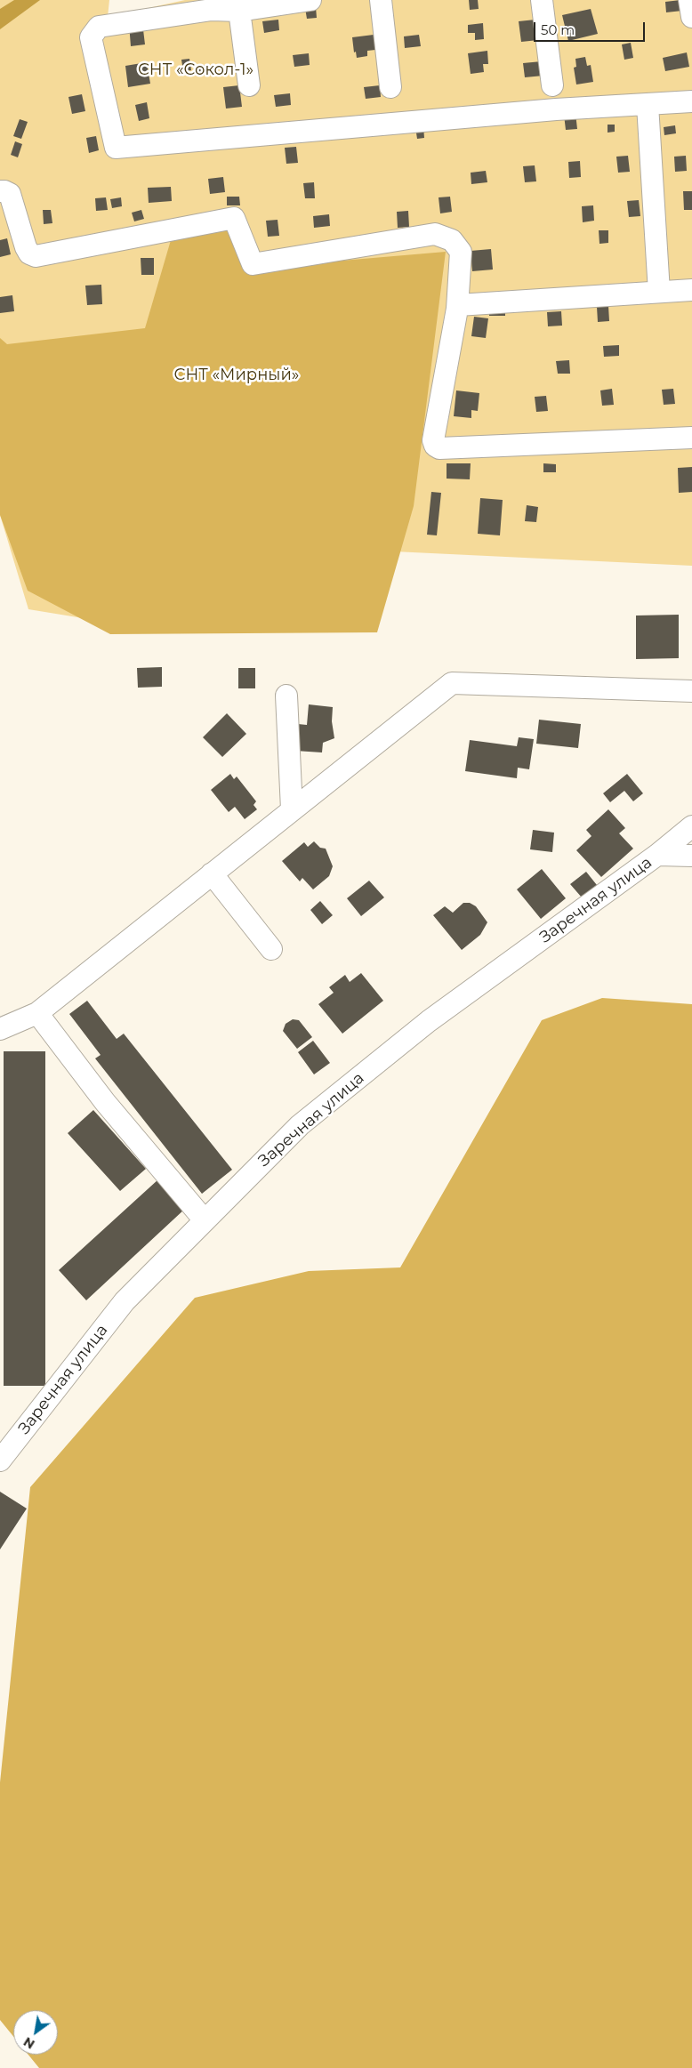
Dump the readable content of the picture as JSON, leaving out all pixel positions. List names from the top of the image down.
{
  "streets": {
    "street": ["Заречная улица"]
  },
  "parks": ["СНТ «Сокол-1»", "СНТ «Мирный»"],
  "scale_bar": "50 m",
  "north": "bottom left"
}
